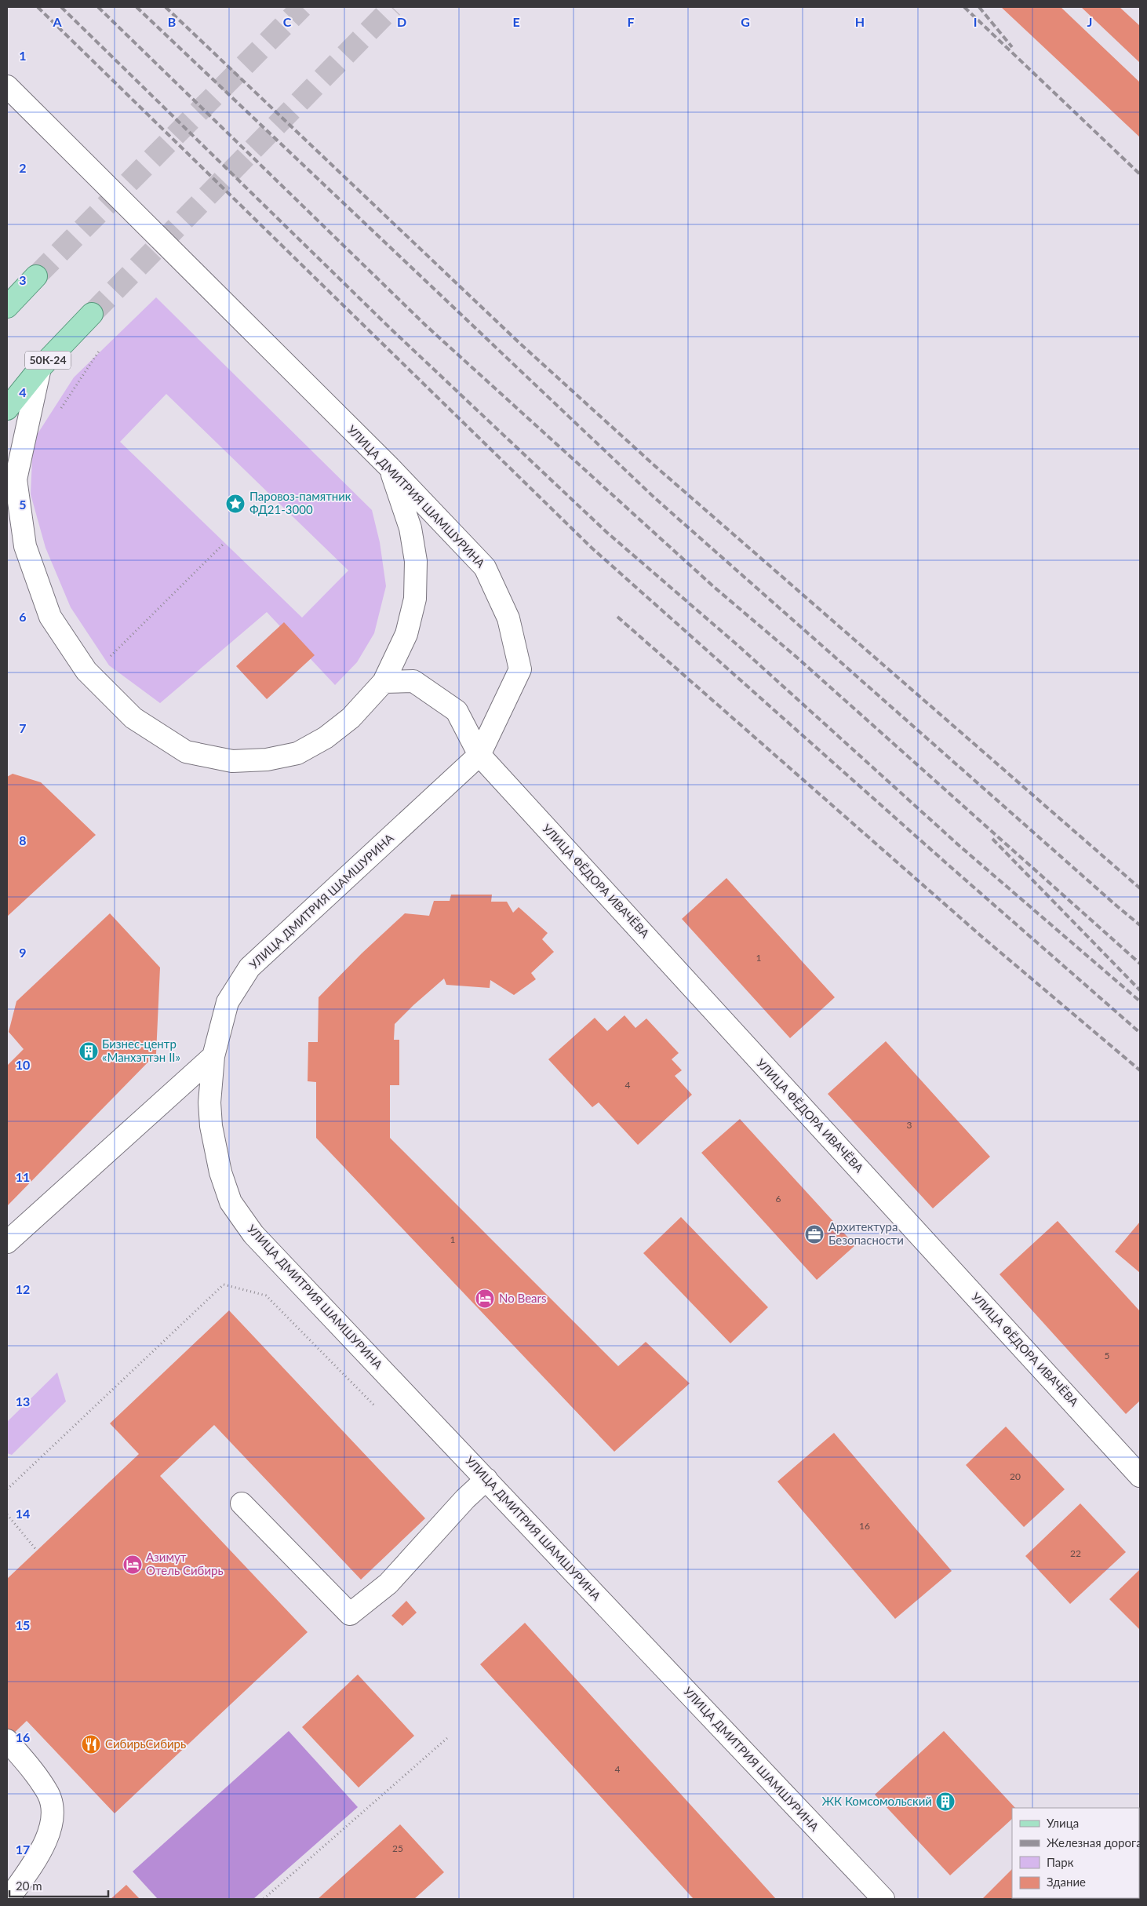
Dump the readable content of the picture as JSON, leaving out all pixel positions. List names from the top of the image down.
{
  "streets": {
    "main road": ["50К-24"],
    "street": ["УЛИЦА ДМИТРИЯ ШАМШУРИНА", "УЛИЦА ФЁДОРА ИВАЧЁВА"]
  },
  "crossings": [
    ["УЛИЦА ДМИТРИЯ ШАМШУРИНА", "УЛИЦА ФЁДОРА ИВАЧЁВА"]
  ],
  "places": {
    "place": ["Паровоз-памятник ФД21-3000"],
    "building": ["Бизнес-центр «Манхэттэн II»", "ЖК Комсомольский"],
    "office": ["Архитектура Безопасности"],
    "hotel": ["No Bears", "Азимут Отель Сибирь"],
    "restaurant": ["СибирьСибирь"]
  },
  "house_numbers": [
    "1",
    "4",
    "3",
    "6",
    "1",
    "5",
    "20",
    "16",
    "22",
    "4",
    "25"
  ],
  "legend": [
    "Улица",
    "Железная дорога",
    "Парк",
    "Здание"
  ],
  "scale_bar": "20 m",
  "grid": {
    "columns": [
      "A",
      "B",
      "C",
      "D",
      "E",
      "F",
      "G",
      "H",
      "I",
      "J"
    ],
    "rows": [
      "1",
      "2",
      "3",
      "4",
      "5",
      "6",
      "7",
      "8",
      "9",
      "10",
      "11",
      "12",
      "13",
      "14",
      "15",
      "16",
      "17"
    ]
  }
}
